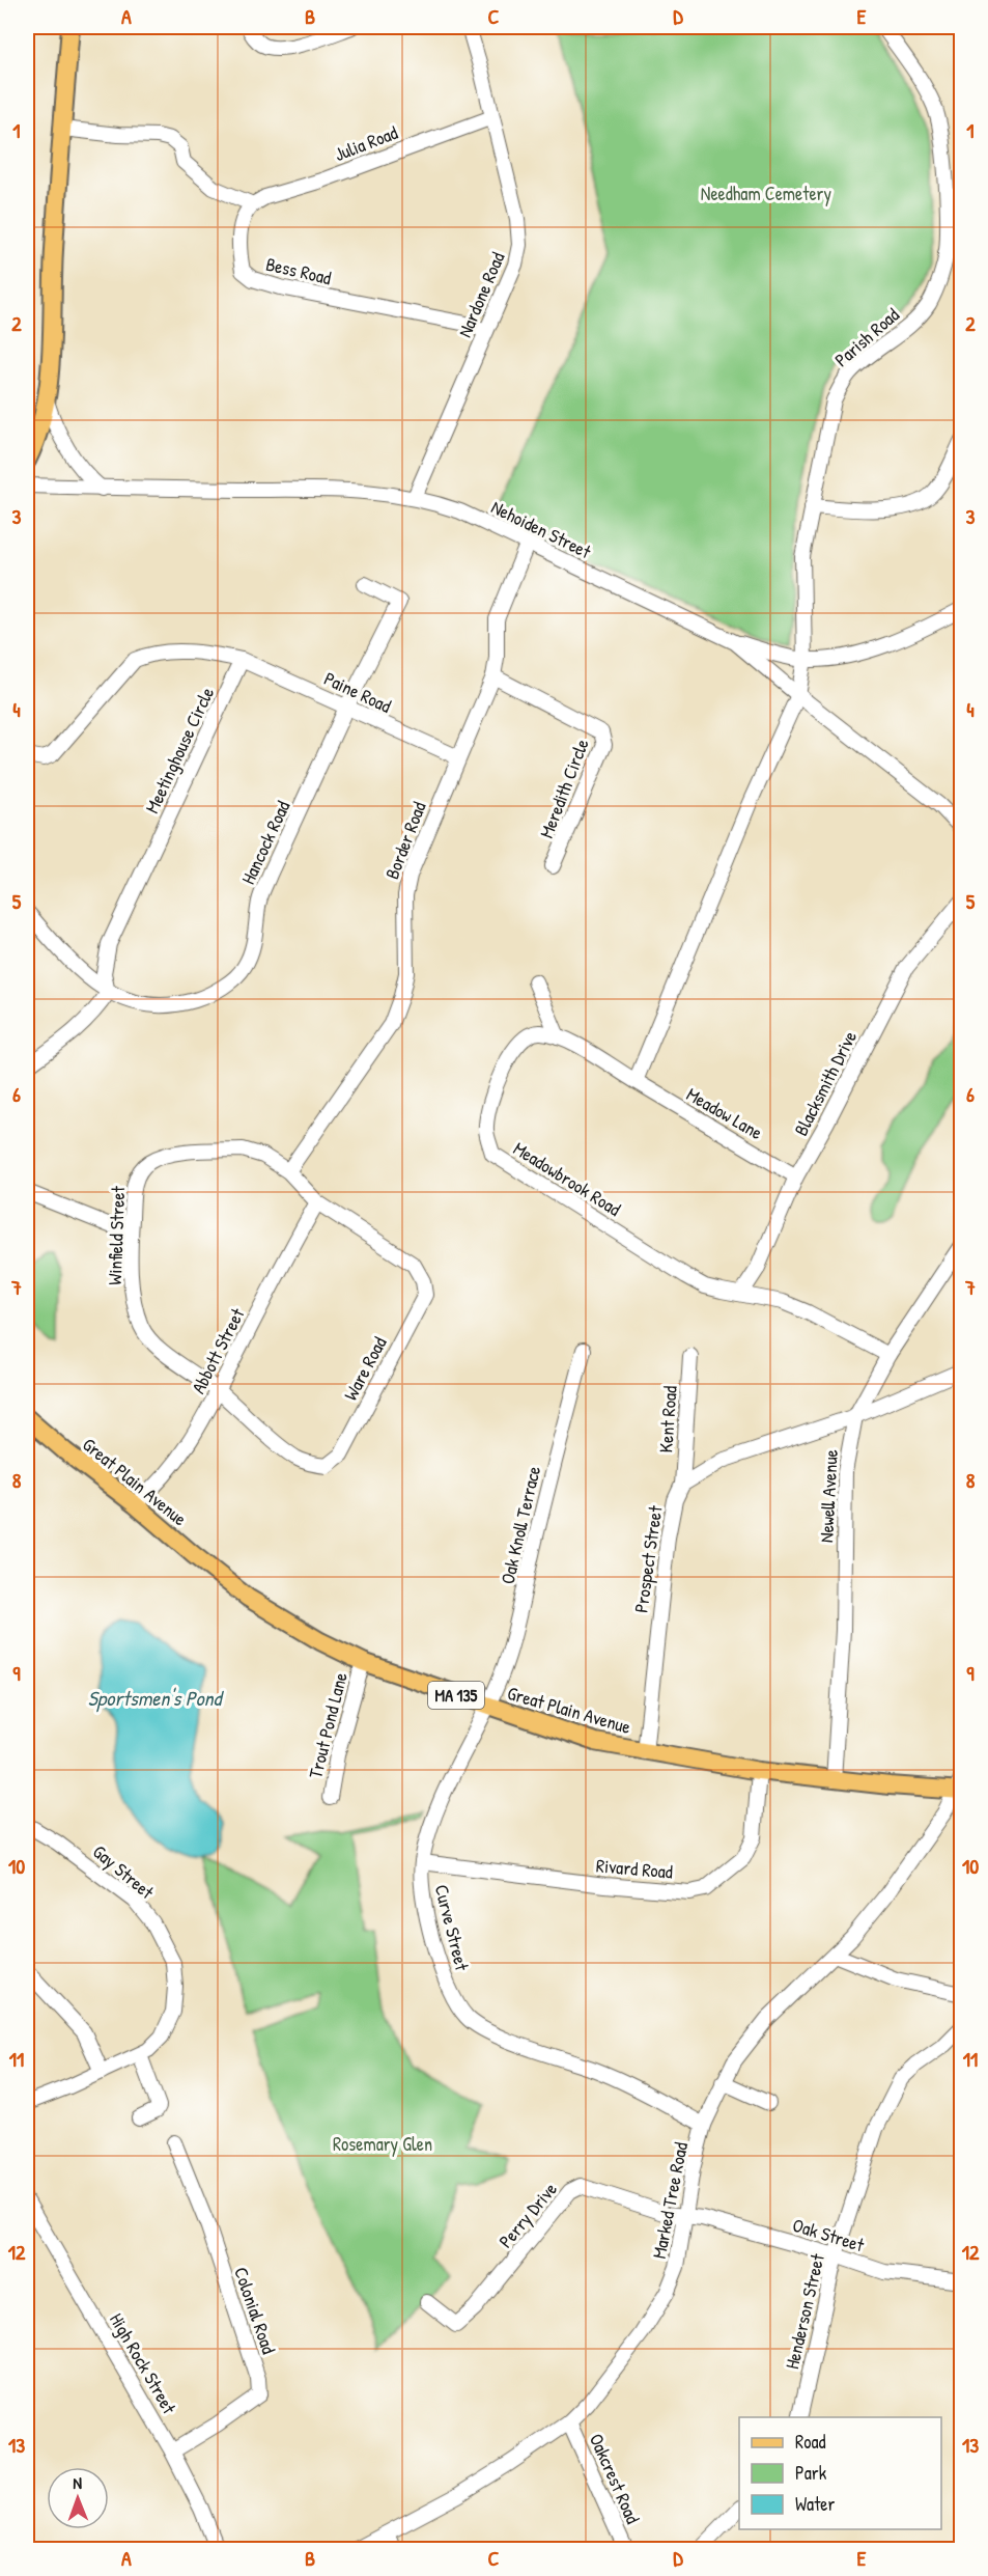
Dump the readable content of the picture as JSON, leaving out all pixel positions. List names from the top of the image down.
{
  "streets": {
    "main road": ["Great Plain Avenue", "MA 135"],
    "street": [
      "Julia Road",
      "Bess Road",
      "Nardone Road",
      "Parish Road",
      "Nehoiden Street",
      "Paine Road",
      "Meetinghouse Circle",
      "Meredith Circle",
      "Border Road",
      "Hancock Road",
      "Blacksmith Drive",
      "Meadow Lane",
      "Meadowbrook Road",
      "Winfield Street",
      "Abbott Street",
      "Ware Road",
      "Kent Road",
      "Newell Avenue",
      "Oak Knoll Terrace",
      "Prospect Street",
      "Trout Pond Lane",
      "Rivard Road",
      "Gay Street",
      "Curve Street",
      "Marked Tree Road",
      "Perry Drive",
      "Oak Street",
      "Colonial Road",
      "Henderson Street",
      "High Rock Street",
      "Oakcrest Road"
    ]
  },
  "crossings": [
    ["Julia Road", "Bess Road"],
    ["Julia Road", "Nardone Road"],
    ["Bess Road", "Nardone Road"],
    ["Nardone Road", "Nehoiden Street"],
    ["Parish Road", "Nehoiden Street"],
    ["Nehoiden Street", "Border Road"],
    ["Paine Road", "Meetinghouse Circle"],
    ["Paine Road", "Border Road"],
    ["Paine Road", "Hancock Road"],
    ["Meetinghouse Circle", "Hancock Road"],
    ["Meredith Circle", "Border Road"],
    ["Border Road", "Winfield Street"],
    ["Blacksmith Drive", "Meadow Lane"],
    ["Blacksmith Drive", "Meadowbrook Road"],
    ["Meadowbrook Road", "Newell Avenue"],
    ["Winfield Street", "Abbott Street"],
    ["Winfield Street", "Ware Road"],
    ["Abbott Street", "Ware Road"],
    ["Abbott Street", "Great Plain Avenue"],
    ["Kent Road", "Prospect Street"],
    ["Great Plain Avenue", "Newell Avenue"],
    ["Great Plain Avenue", "Oak Knoll Terrace"],
    ["Great Plain Avenue", "Prospect Street"],
    ["Great Plain Avenue", "Trout Pond Lane"],
    ["Great Plain Avenue", "Rivard Road"],
    ["Great Plain Avenue", "Curve Street"],
    ["Great Plain Avenue", "Marked Tree Road"],
    ["Newell Avenue", "Prospect Street"],
    ["Oak Knoll Terrace", "Curve Street"],
    ["Rivard Road", "Curve Street"],
    ["Curve Street", "Marked Tree Road"],
    ["Marked Tree Road", "Perry Drive"],
    ["Marked Tree Road", "Oak Street"],
    ["Marked Tree Road", "Oakcrest Road"],
    ["Perry Drive", "Oak Street"],
    ["Oak Street", "Henderson Street"],
    ["Colonial Road", "High Rock Street"]
  ],
  "water": ["Sportsmen's Pond"],
  "parks": ["Needham Cemetery", "Rosemary Glen"],
  "legend": ["Road", "Park", "Water"],
  "north": "top",
  "grid": {
    "columns": [
      "A",
      "B",
      "C",
      "D",
      "E"
    ],
    "rows": [
      "1",
      "2",
      "3",
      "4",
      "5",
      "6",
      "7",
      "8",
      "9",
      "10",
      "11",
      "12",
      "13"
    ]
  }
}
